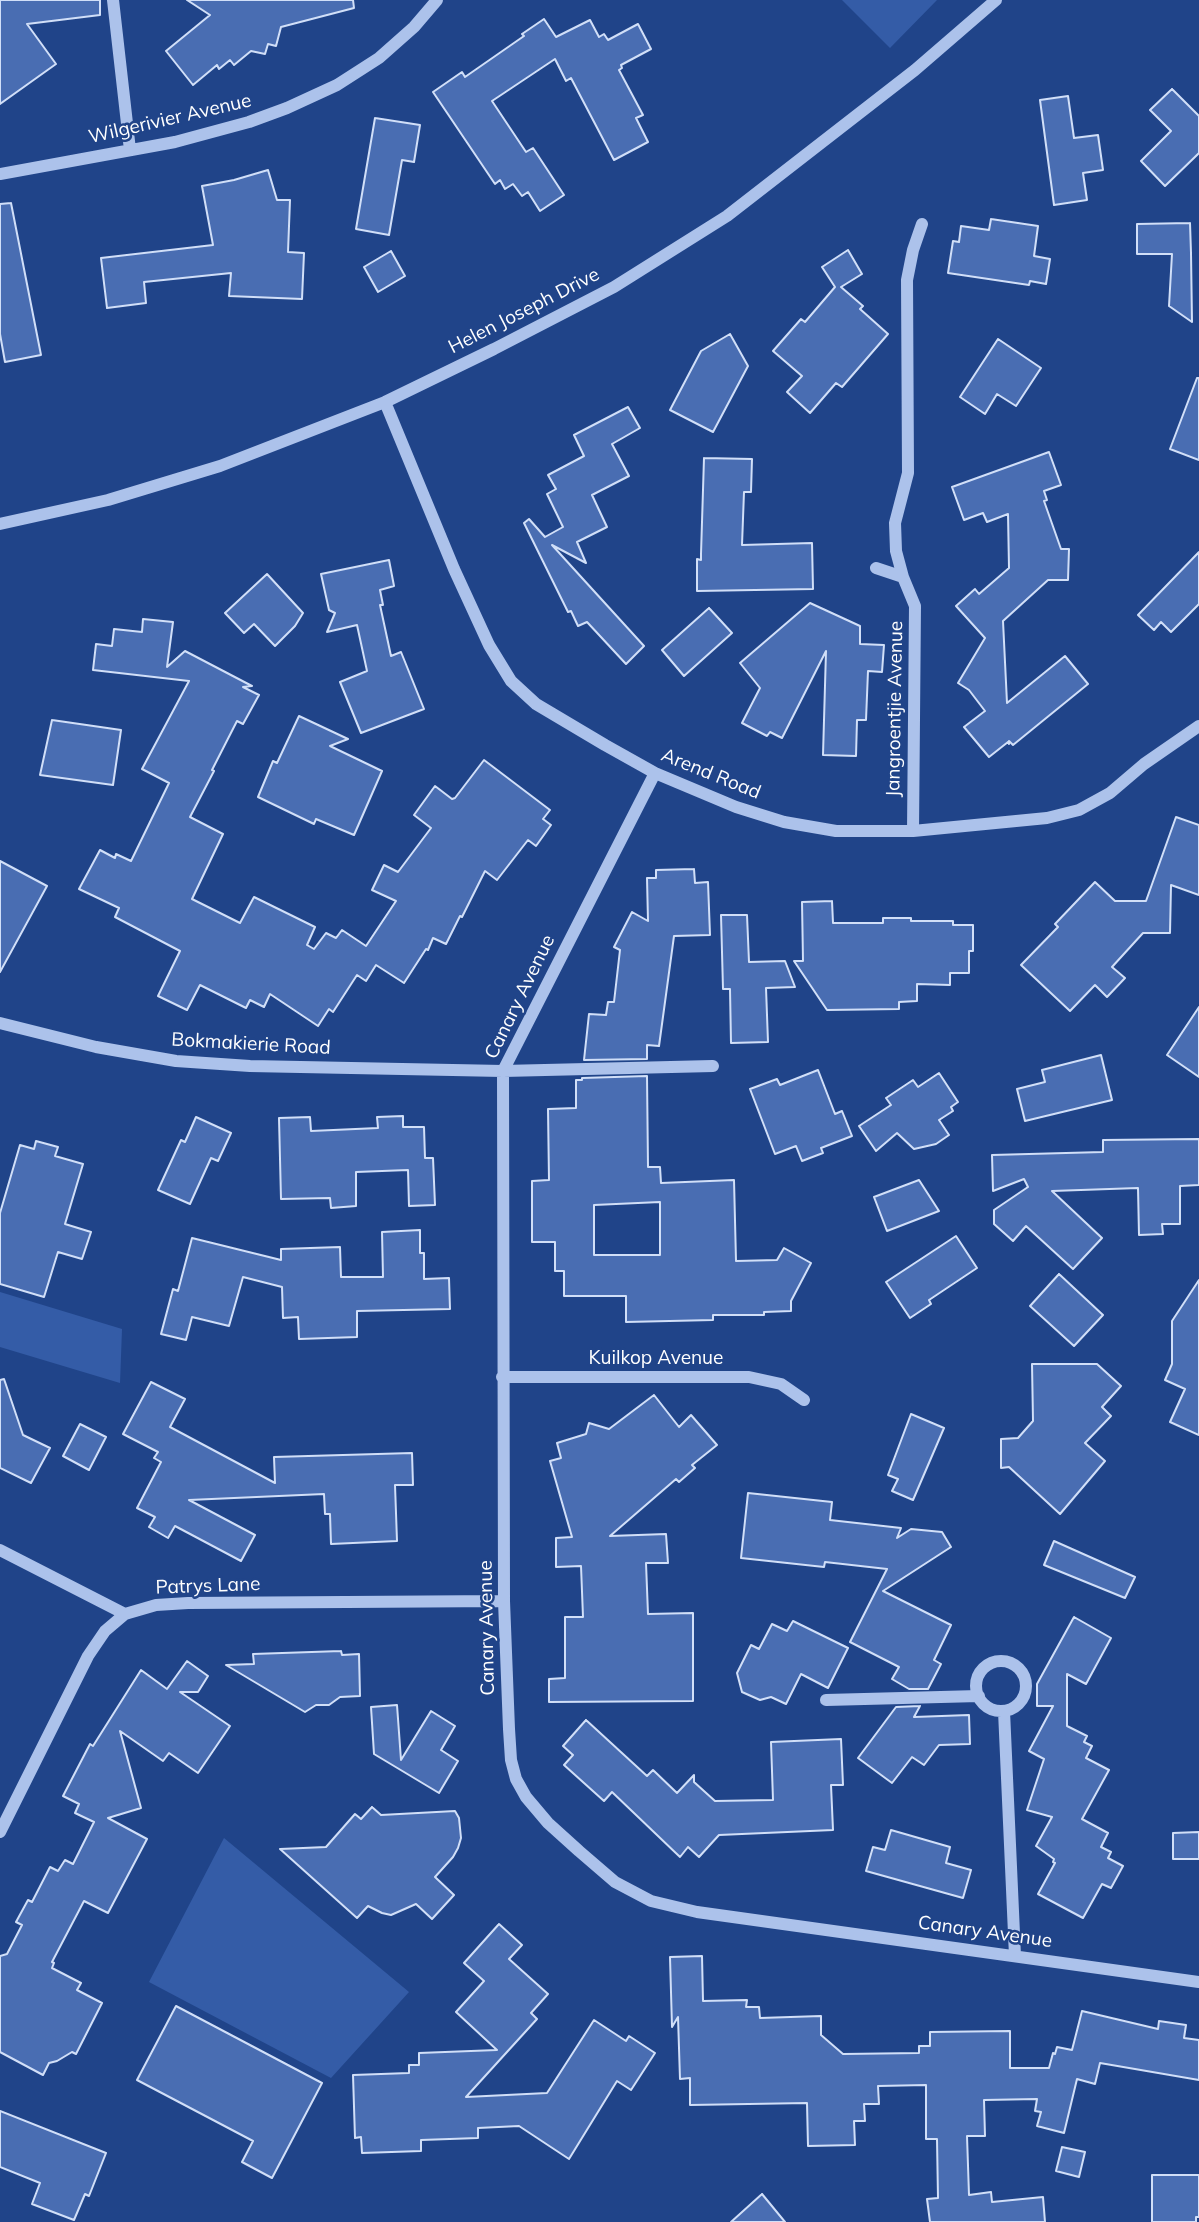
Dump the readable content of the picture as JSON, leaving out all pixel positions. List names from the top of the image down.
{
  "streets": {
    "street": [
      "Wilgerivier Avenue",
      "Helen Joseph Drive",
      "Jangroentjie Avenue",
      "Arend Road",
      "Canary Avenue",
      "Bokmakierie Road",
      "Kuilkop Avenue",
      "Patrys Lane"
    ]
  },
  "crossings": [
    ["Helen Joseph Drive", "Arend Road"],
    ["Jangroentjie Avenue", "Arend Road"],
    ["Arend Road", "Canary Avenue"],
    ["Canary Avenue", "Bokmakierie Road"],
    ["Canary Avenue", "Kuilkop Avenue"],
    ["Canary Avenue", "Patrys Lane"]
  ]
}
